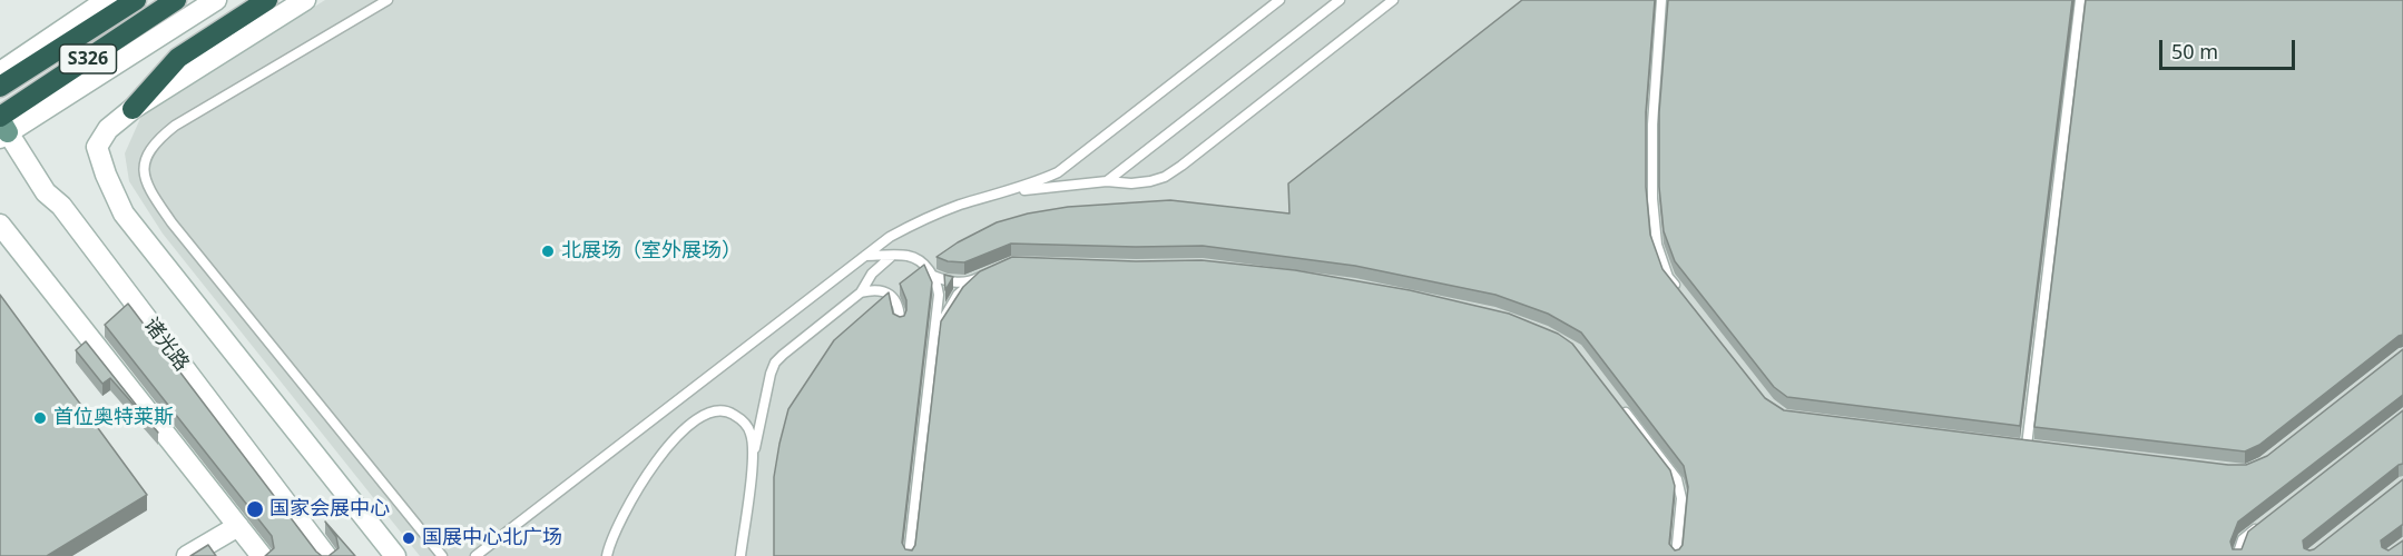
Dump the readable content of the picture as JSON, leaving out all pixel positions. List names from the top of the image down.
{
  "streets": {
    "highway": ["S326"],
    "main road": ["诸光路"]
  },
  "crossings": [
    ["S326", "诸光路"]
  ],
  "places": [
    "北展场（室外展场）",
    "首位奥特莱斯",
    "国家会展中心",
    "国展中心北广场"
  ],
  "scale_bar": "50 m"
}
